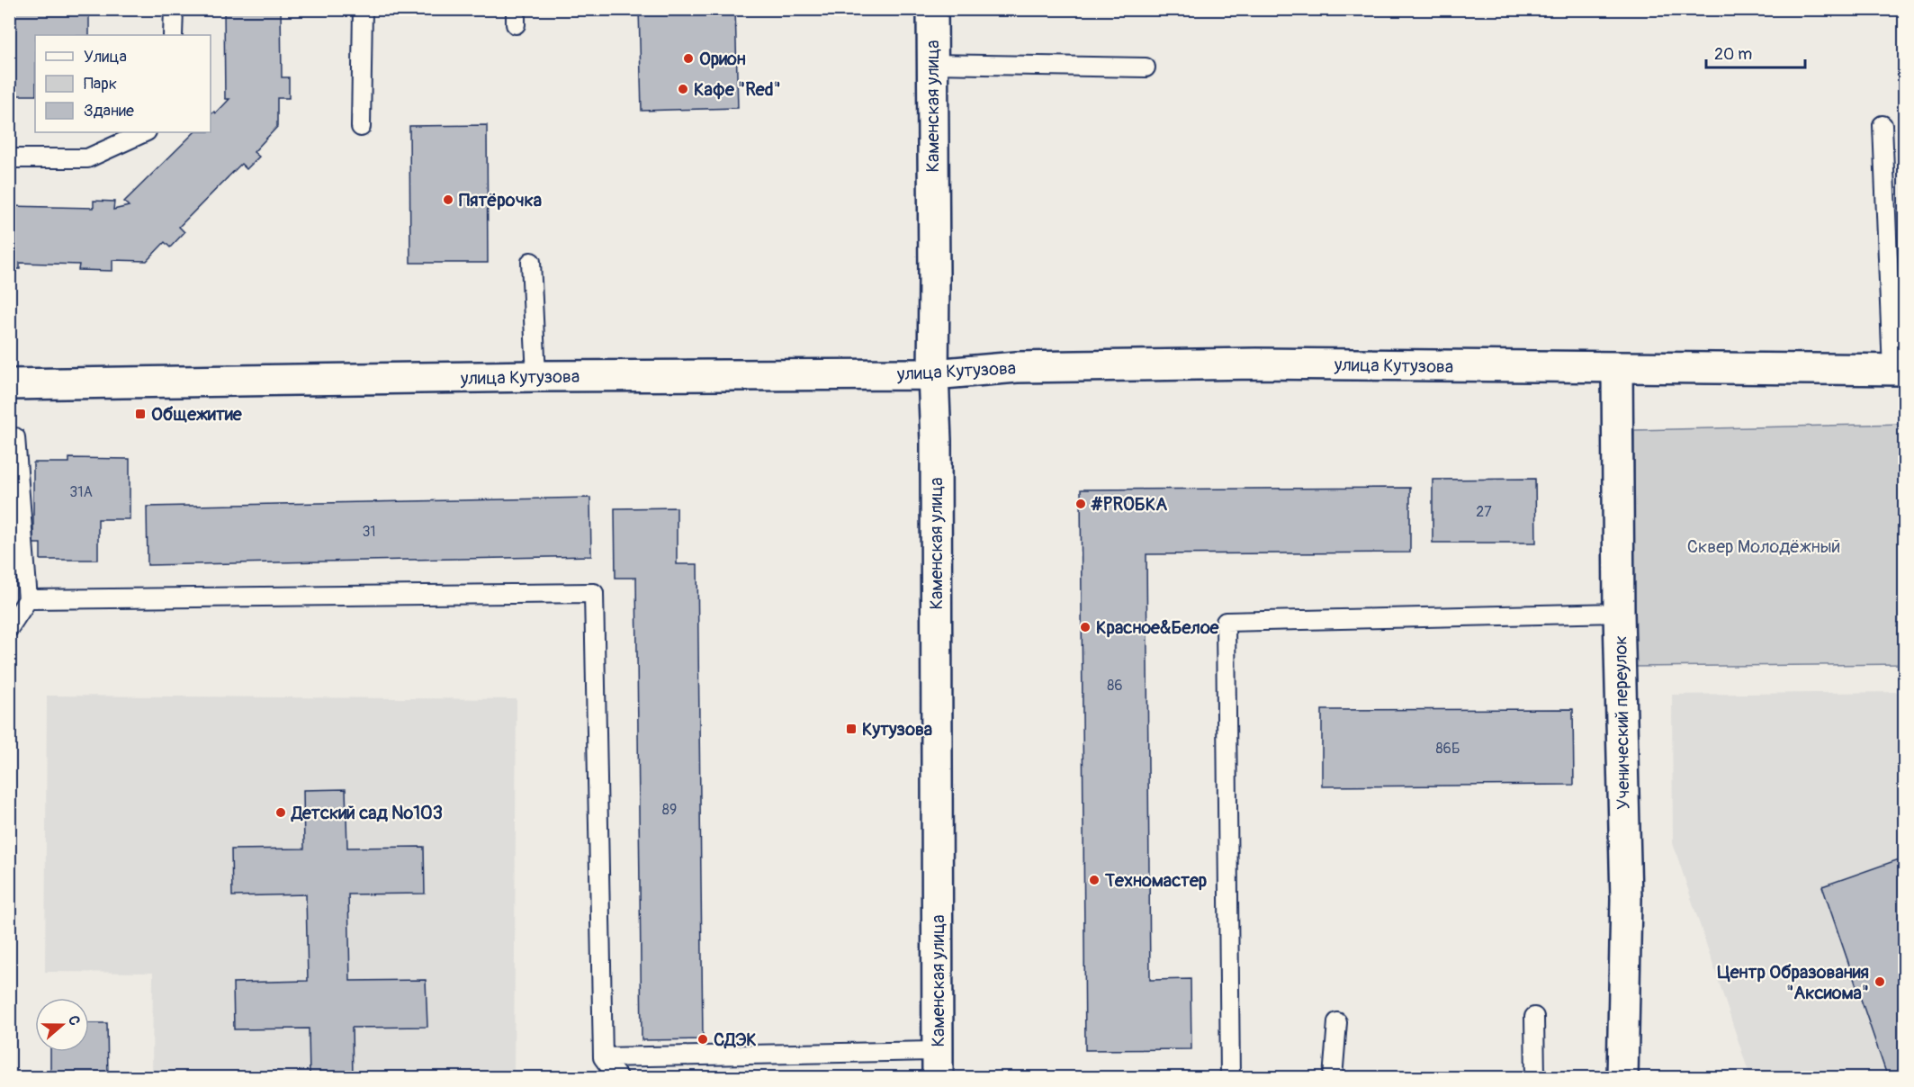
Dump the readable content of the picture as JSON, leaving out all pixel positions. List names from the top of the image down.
{
  "streets": {
    "street": ["Каменская улица", "улица Кутузова", "Ученический переулок"]
  },
  "crossings": [
    ["Каменская улица", "улица Кутузова"],
    ["улица Кутузова", "Ученический переулок"]
  ],
  "parks": ["Сквер Молодёжный"],
  "places": {
    "other": [
      "Орион",
      "Кафе \"Red\"",
      "Пятёрочка",
      "#PROБКА",
      "Красное&Белое",
      "Детский сад №103",
      "Техномастер",
      "Центр Образования \"Аксиома\"",
      "СДЭК"
    ],
    "transit": ["Общежитие", "Кутузова"]
  },
  "house_numbers": [
    "31А",
    "27",
    "31",
    "86",
    "86Б",
    "89"
  ],
  "legend": ["Улица", "Парк", "Здание"],
  "scale_bar": "20 m",
  "north": "right"
}
